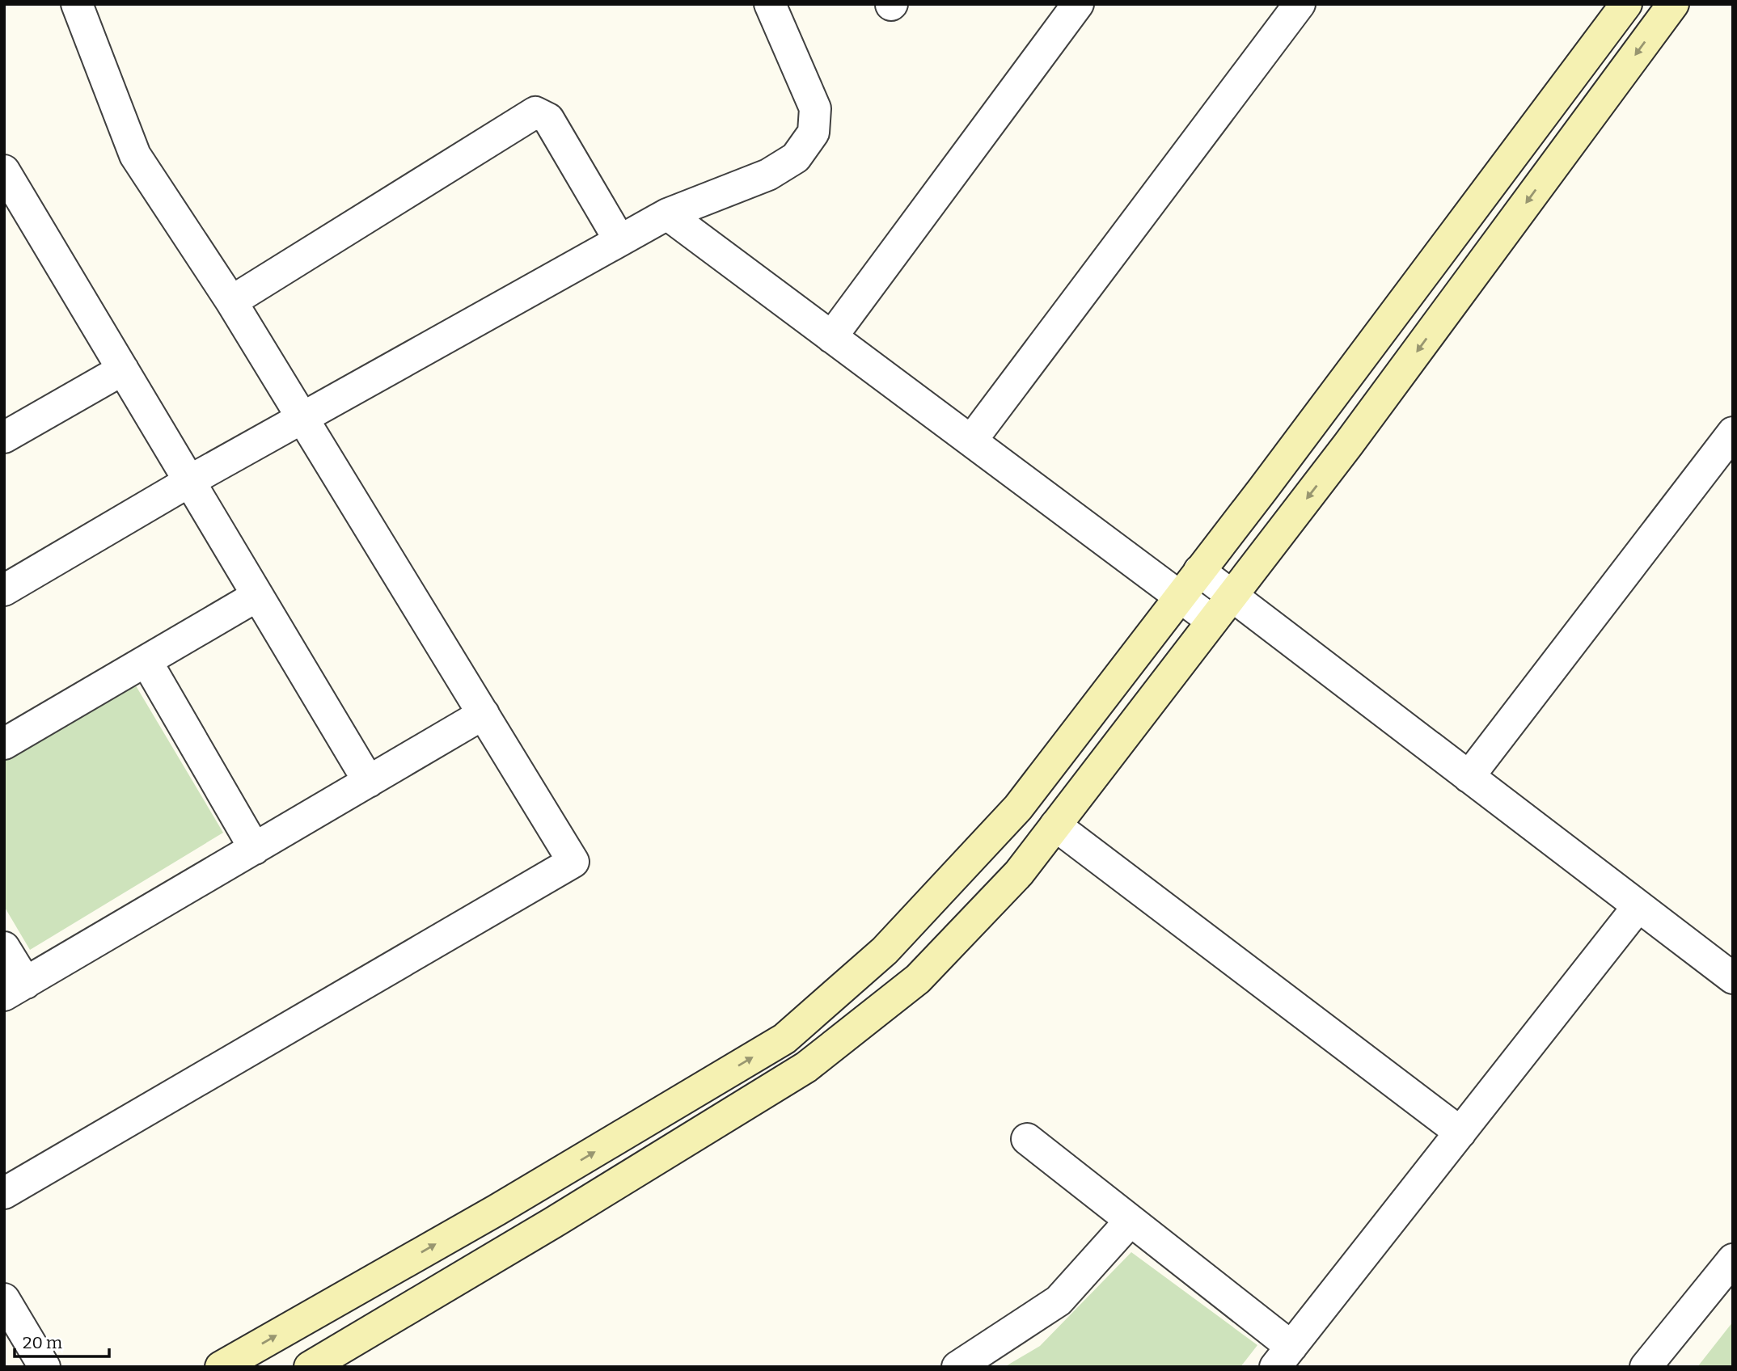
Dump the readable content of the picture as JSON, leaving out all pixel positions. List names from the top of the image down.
{
  "scale_bar": "20 m"
}
